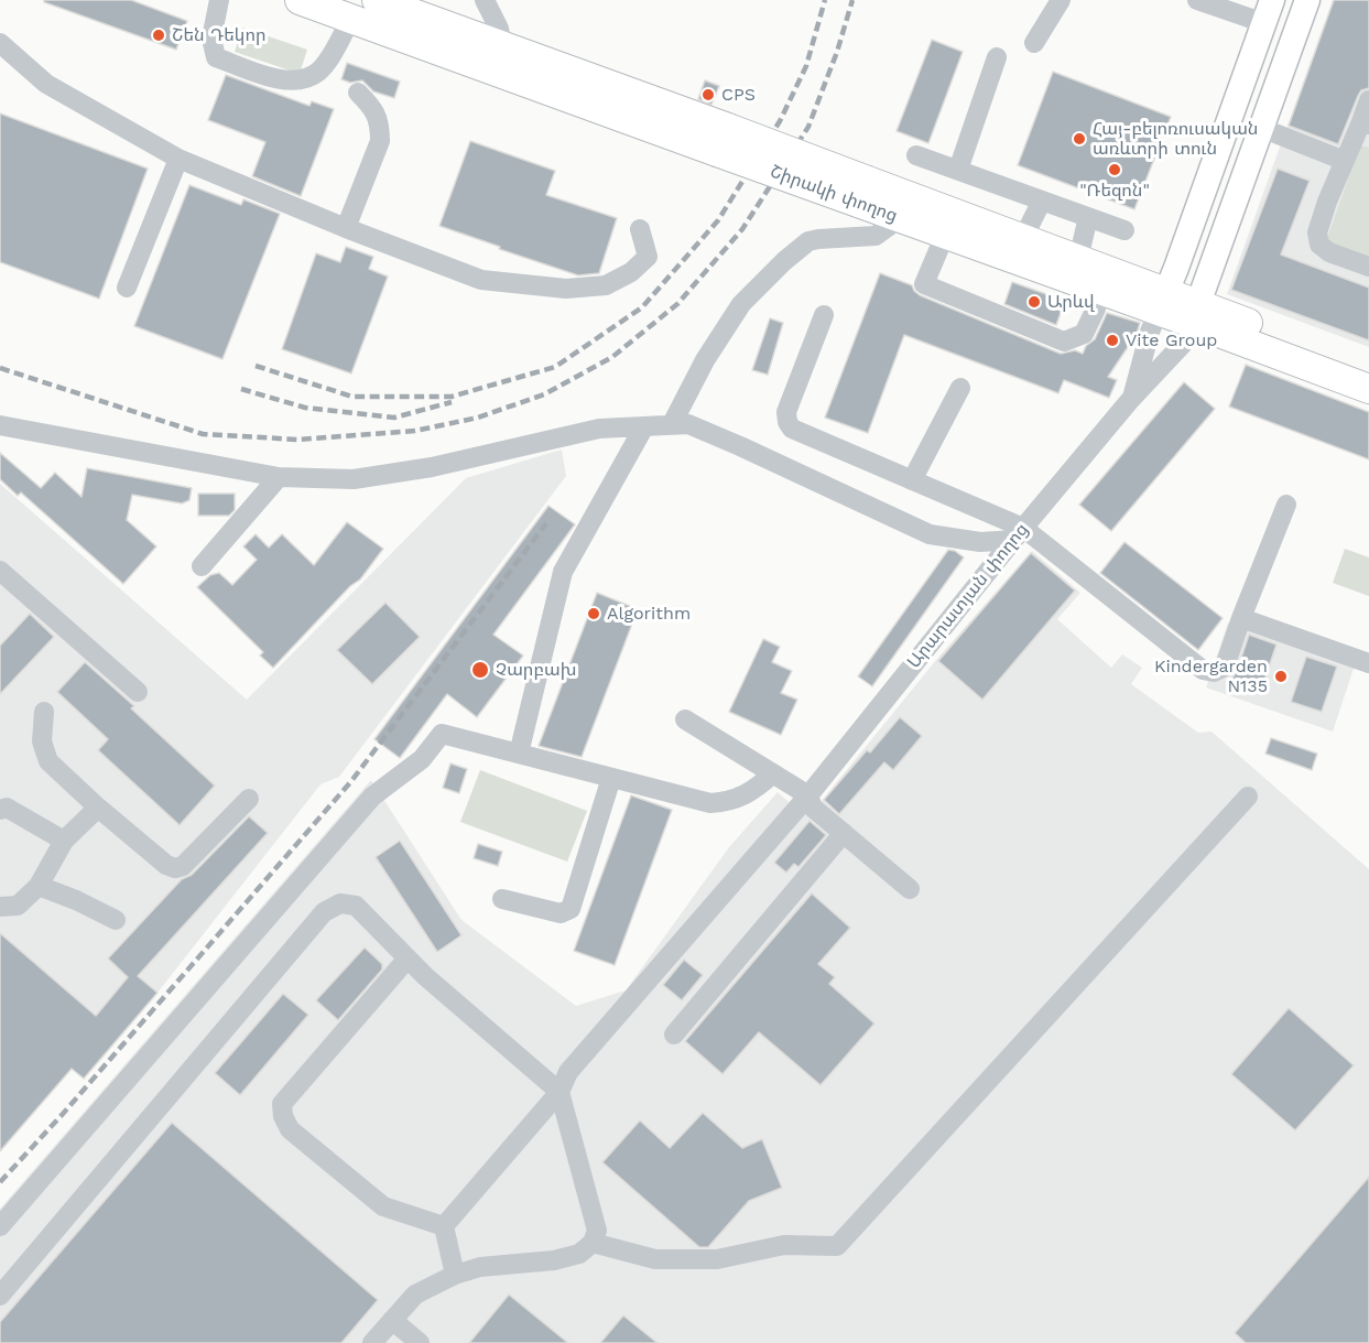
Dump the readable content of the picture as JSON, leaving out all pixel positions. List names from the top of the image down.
{
  "streets": {
    "highway": ["Շիրակի փողոց"],
    "main road": ["Արարատյան փողոց"]
  },
  "crossings": [
    ["Շիրակի փողոց", "Արարատյան փողոց"]
  ],
  "places": [
    "Շեն Դեկոր",
    "CPS",
    "Հայ-բելոռուսական առևտրի տուն",
    "\"Ռեզոն\"",
    "Արևվ",
    "Vite Group",
    "Algorithm",
    "Չարբախ",
    "Kindergarden N135"
  ]
}
